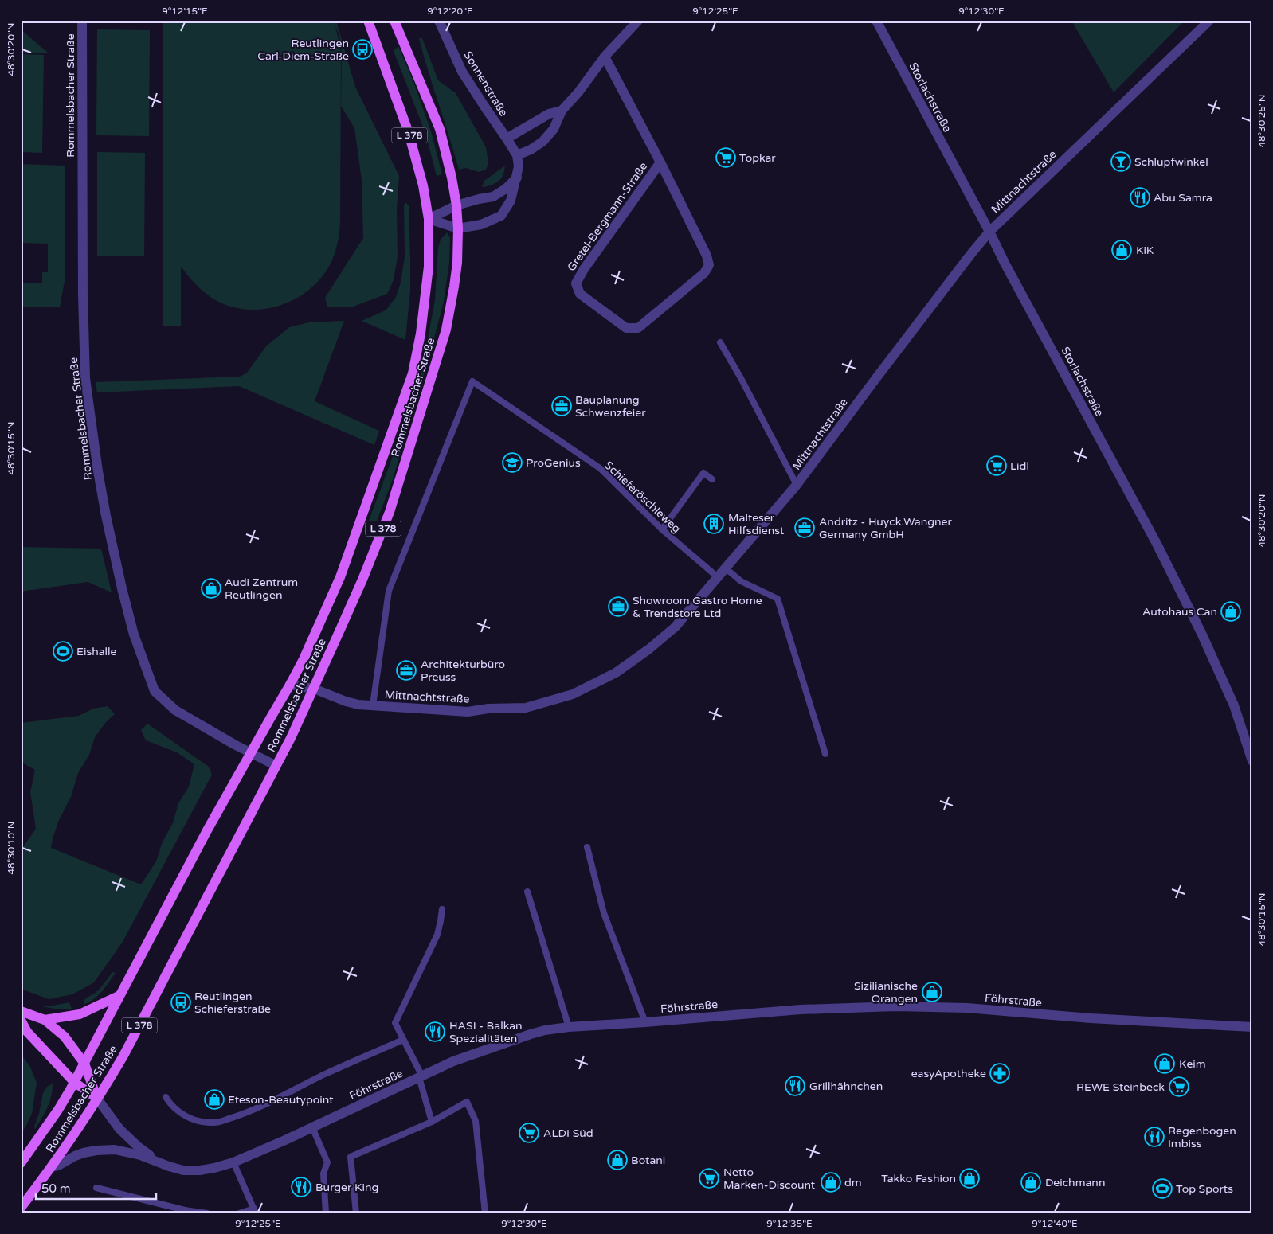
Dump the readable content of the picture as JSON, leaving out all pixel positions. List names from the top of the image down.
{
  "streets": {
    "main road": ["Rommelsbacher Straße", "L 378"],
    "street": [
      "Sonnenstraße",
      "Storlachstraße",
      "Mittnachtstraße",
      "Gretel-Bergmann-Straße",
      "Föhrstraße"
    ],
    "lane": ["Schieferöschleweg"]
  },
  "crossings": [
    ["Rommelsbacher Straße", "Mittnachtstraße"],
    ["Rommelsbacher Straße", "Föhrstraße"],
    ["Storlachstraße", "Mittnachtstraße"],
    ["Mittnachtstraße", "Schieferöschleweg"]
  ],
  "places": {
    "bus stop": ["Reutlingen Carl-Diem-Straße", "Reutlingen Schieferstraße"],
    "supermarket": [
      "Topkar",
      "Lidl",
      "REWE Steinbeck",
      "ALDI Süd",
      "Netto Marken-Discount"
    ],
    "bar": ["Schlupfwinkel"],
    "restaurant": [
      "Abu Samra",
      "HASI - Balkan Spezialitäten",
      "Grillhähnchen",
      "Regenbogen Imbiss",
      "Burger King"
    ],
    "shop": [
      "KiK",
      "Audi Zentrum Reutlingen",
      "Autohaus Can",
      "Sizilianische Orangen",
      "Keim",
      "Eteson-Beautypoint",
      "Botani",
      "Takko Fashion",
      "dm",
      "Deichmann"
    ],
    "office": [
      "Bauplanung Schwenzfeier",
      "Andritz - Huyck.Wangner Germany GmbH",
      "Showroom Gastro Home & Trendstore Ltd",
      "Architekturbüro Preuss"
    ],
    "school or university": ["ProGenius"],
    "building": ["Malteser Hilfsdienst"],
    "sports": ["Eishalle", "Top Sports"],
    "pharmacy": ["easyApotheke"]
  },
  "scale_bar": "50 m",
  "coordinates": [
    "9°12'15\"E",
    "9°12'20\"E",
    "9°12'25\"E",
    "9°12'30\"E",
    "48°30'20\"N",
    "48°30'25\"N",
    "48°30'15\"N",
    "48°30'10\"N",
    "9°12'35\"E",
    "9°12'40\"E"
  ]
}
